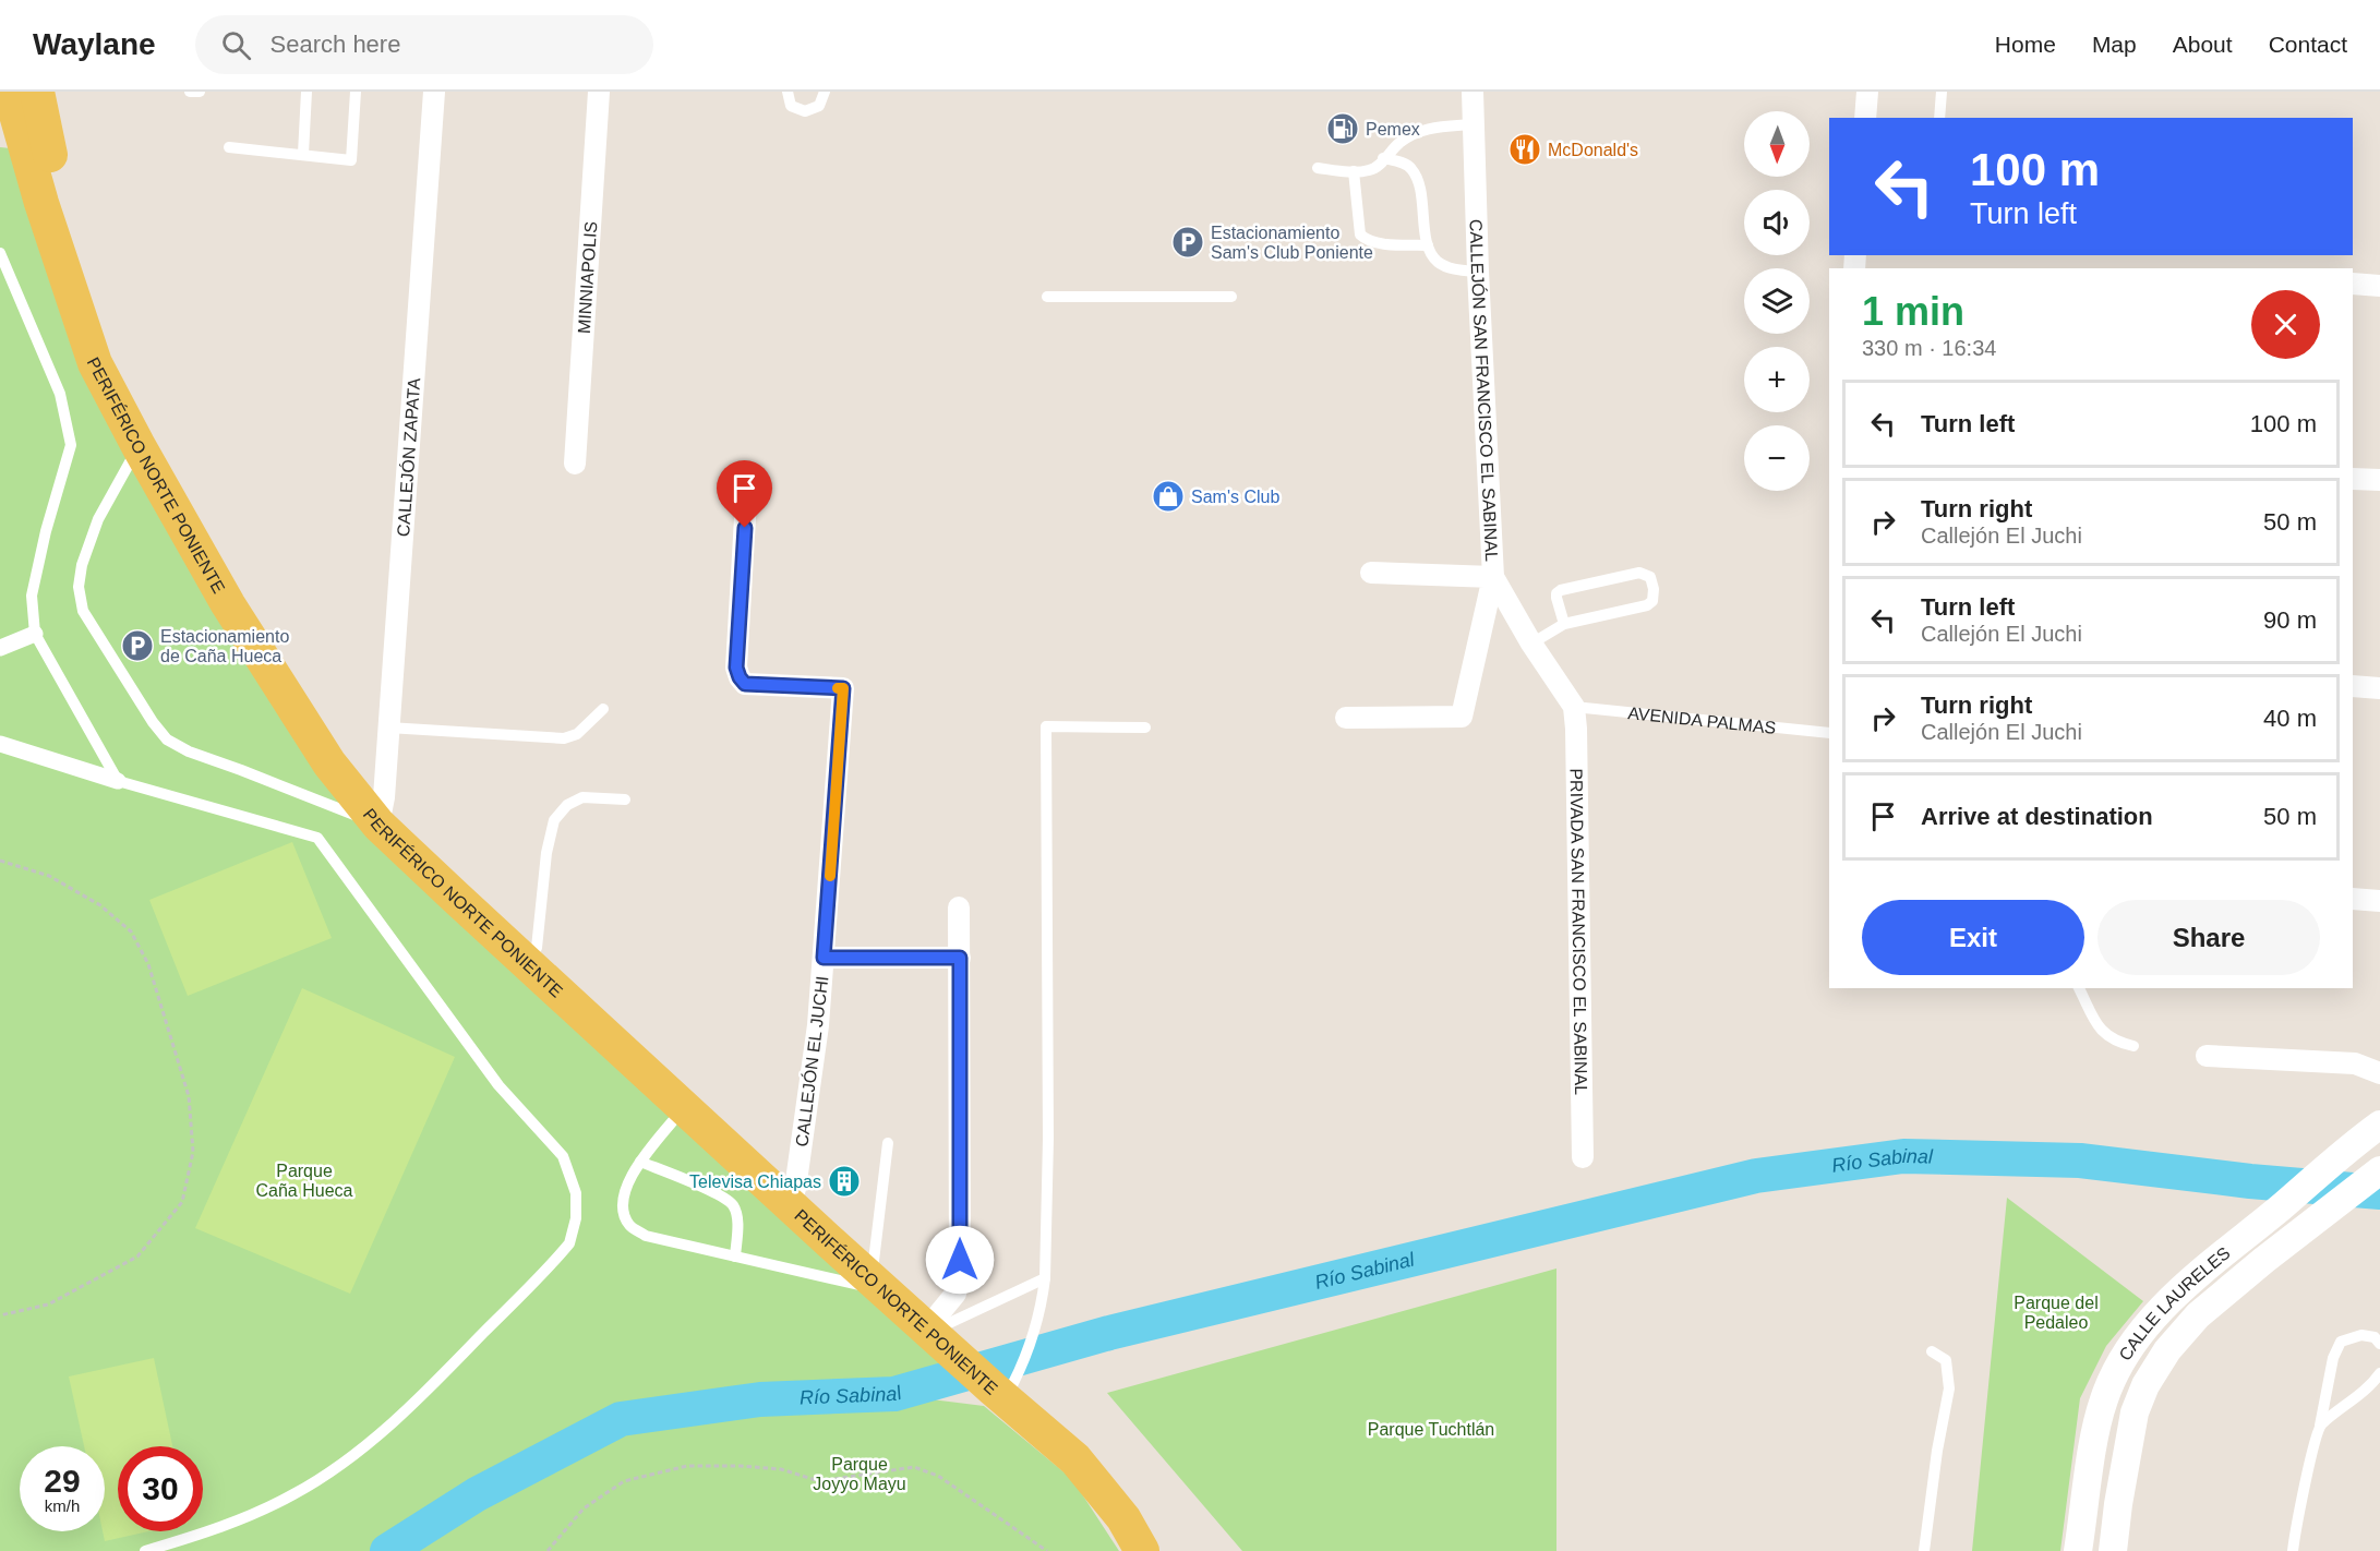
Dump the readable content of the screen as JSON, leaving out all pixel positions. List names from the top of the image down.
{
  "streets": {
    "main road": ["PERIFÉRICO NORTE PONIENTE"],
    "street": [
      "MINNIAPOLIS",
      "CALLEJÓN SAN FRANCISCO EL SABINAL",
      "CALLEJÓN ZAPATA",
      "PRIVADA SAN FRANCISCO EL SABINAL",
      "CALLEJÓN EL JUCHI",
      "CALLE LAURELES"
    ],
    "lane": ["AVENIDA PALMAS"]
  },
  "crossings": [
    ["CALLEJÓN SAN FRANCISCO EL SABINAL", "AVENIDA PALMAS"],
    ["CALLEJÓN SAN FRANCISCO EL SABINAL", "PRIVADA SAN FRANCISCO EL SABINAL"],
    ["CALLEJÓN ZAPATA", "PERIFÉRICO NORTE PONIENTE"],
    ["PERIFÉRICO NORTE PONIENTE", "CALLEJÓN EL JUCHI"],
    ["AVENIDA PALMAS", "PRIVADA SAN FRANCISCO EL SABINAL"]
  ],
  "water": ["Río Sabinal"],
  "parks": [
    "Parque Caña Hueca",
    "Parque del Pedaleo",
    "Parque Tuchtlán",
    "Parque Joyyo Mayu"
  ],
  "places": {
    "fuel station": ["Pemex"],
    "restaurant": ["McDonald's"],
    "parking": ["Estacionamiento Sam's Club Poniente", "Estacionamiento de Caña Hueca"],
    "shop": ["Sam's Club"],
    "building": ["Televisa Chiapas"]
  },
  "north": "bottom",
  "page": {
    "header": "Waylane",
    "search": "Search here",
    "nav": [
      "Home",
      "Map",
      "About",
      "Contact"
    ],
    "map_buttons": ["+", "−"],
    "turn": ["100 m", "Turn left"],
    "heading": ["1 min", "330 m · 16:34"],
    "list": [
      {
        "name": "Turn left",
        "value": "100 m"
      },
      {
        "name": "Turn right",
        "note": "Callejón El Juchi",
        "value": "50 m"
      },
      {
        "name": "Turn left",
        "note": "Callejón El Juchi",
        "value": "90 m"
      },
      {
        "name": "Turn right",
        "note": "Callejón El Juchi",
        "value": "40 m"
      },
      {
        "name": "Arrive at destination",
        "value": "50 m"
      }
    ],
    "buttons": ["Exit", "Share"],
    "speed": "29 km/h",
    "limit": "30"
  }
}
